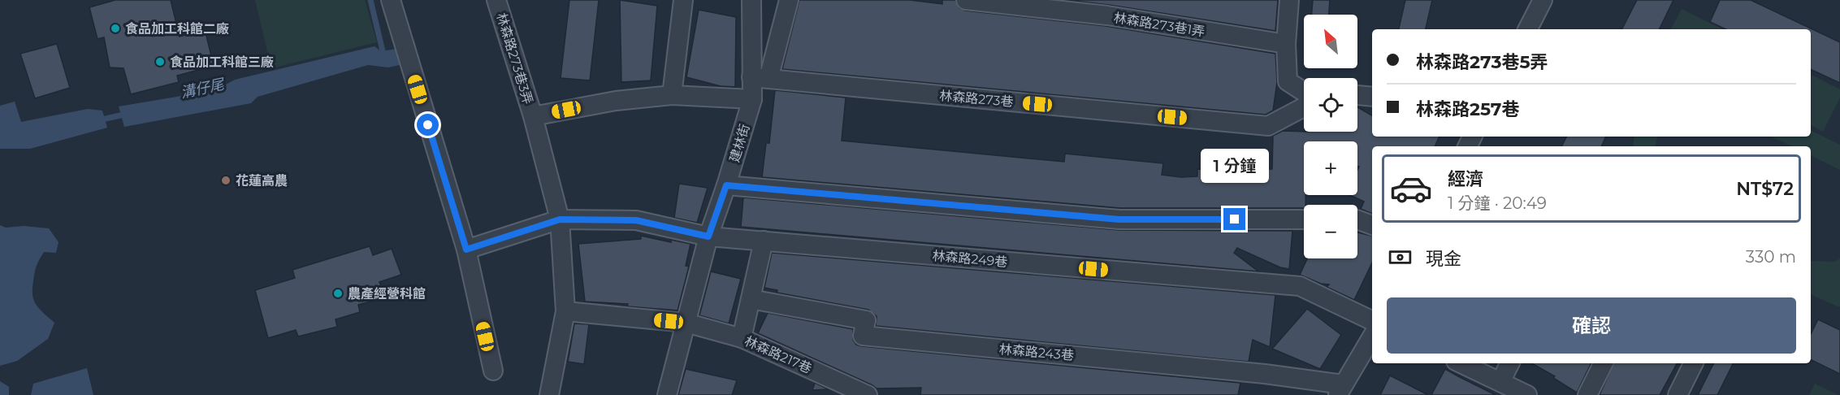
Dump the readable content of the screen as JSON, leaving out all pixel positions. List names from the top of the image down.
{
  "streets": {
    "street": [
      "林森路273巷1弄",
      "林森路273巷3弄",
      "林森路273巷",
      "建林街",
      "林森路249巷",
      "林森路243巷",
      "林森路217巷"
    ]
  },
  "crossings": [
    ["林森路273巷3弄", "林森路249巷"],
    ["林森路273巷3弄", "林森路217巷"],
    ["林森路273巷", "建林街"],
    ["建林街", "林森路249巷"],
    ["建林街", "林森路217巷"]
  ],
  "water": ["溝仔尾"],
  "places": [
    "食品加工科館二廠",
    "食品加工科館三廠",
    "花蓮高農",
    "農產經營科館"
  ],
  "north": "top left",
  "page": {
    "map_buttons": ["+", "−"],
    "banner": ["林森路273巷5弄", "林森路257巷"],
    "bubble": "1 分鐘",
    "list": [
      {
        "name": "經濟",
        "note": "1 分鐘 · 20:49",
        "value": "NT$72"
      }
    ],
    "pay": ["現金", "330 m"],
    "buttons": "確認"
  }
}
